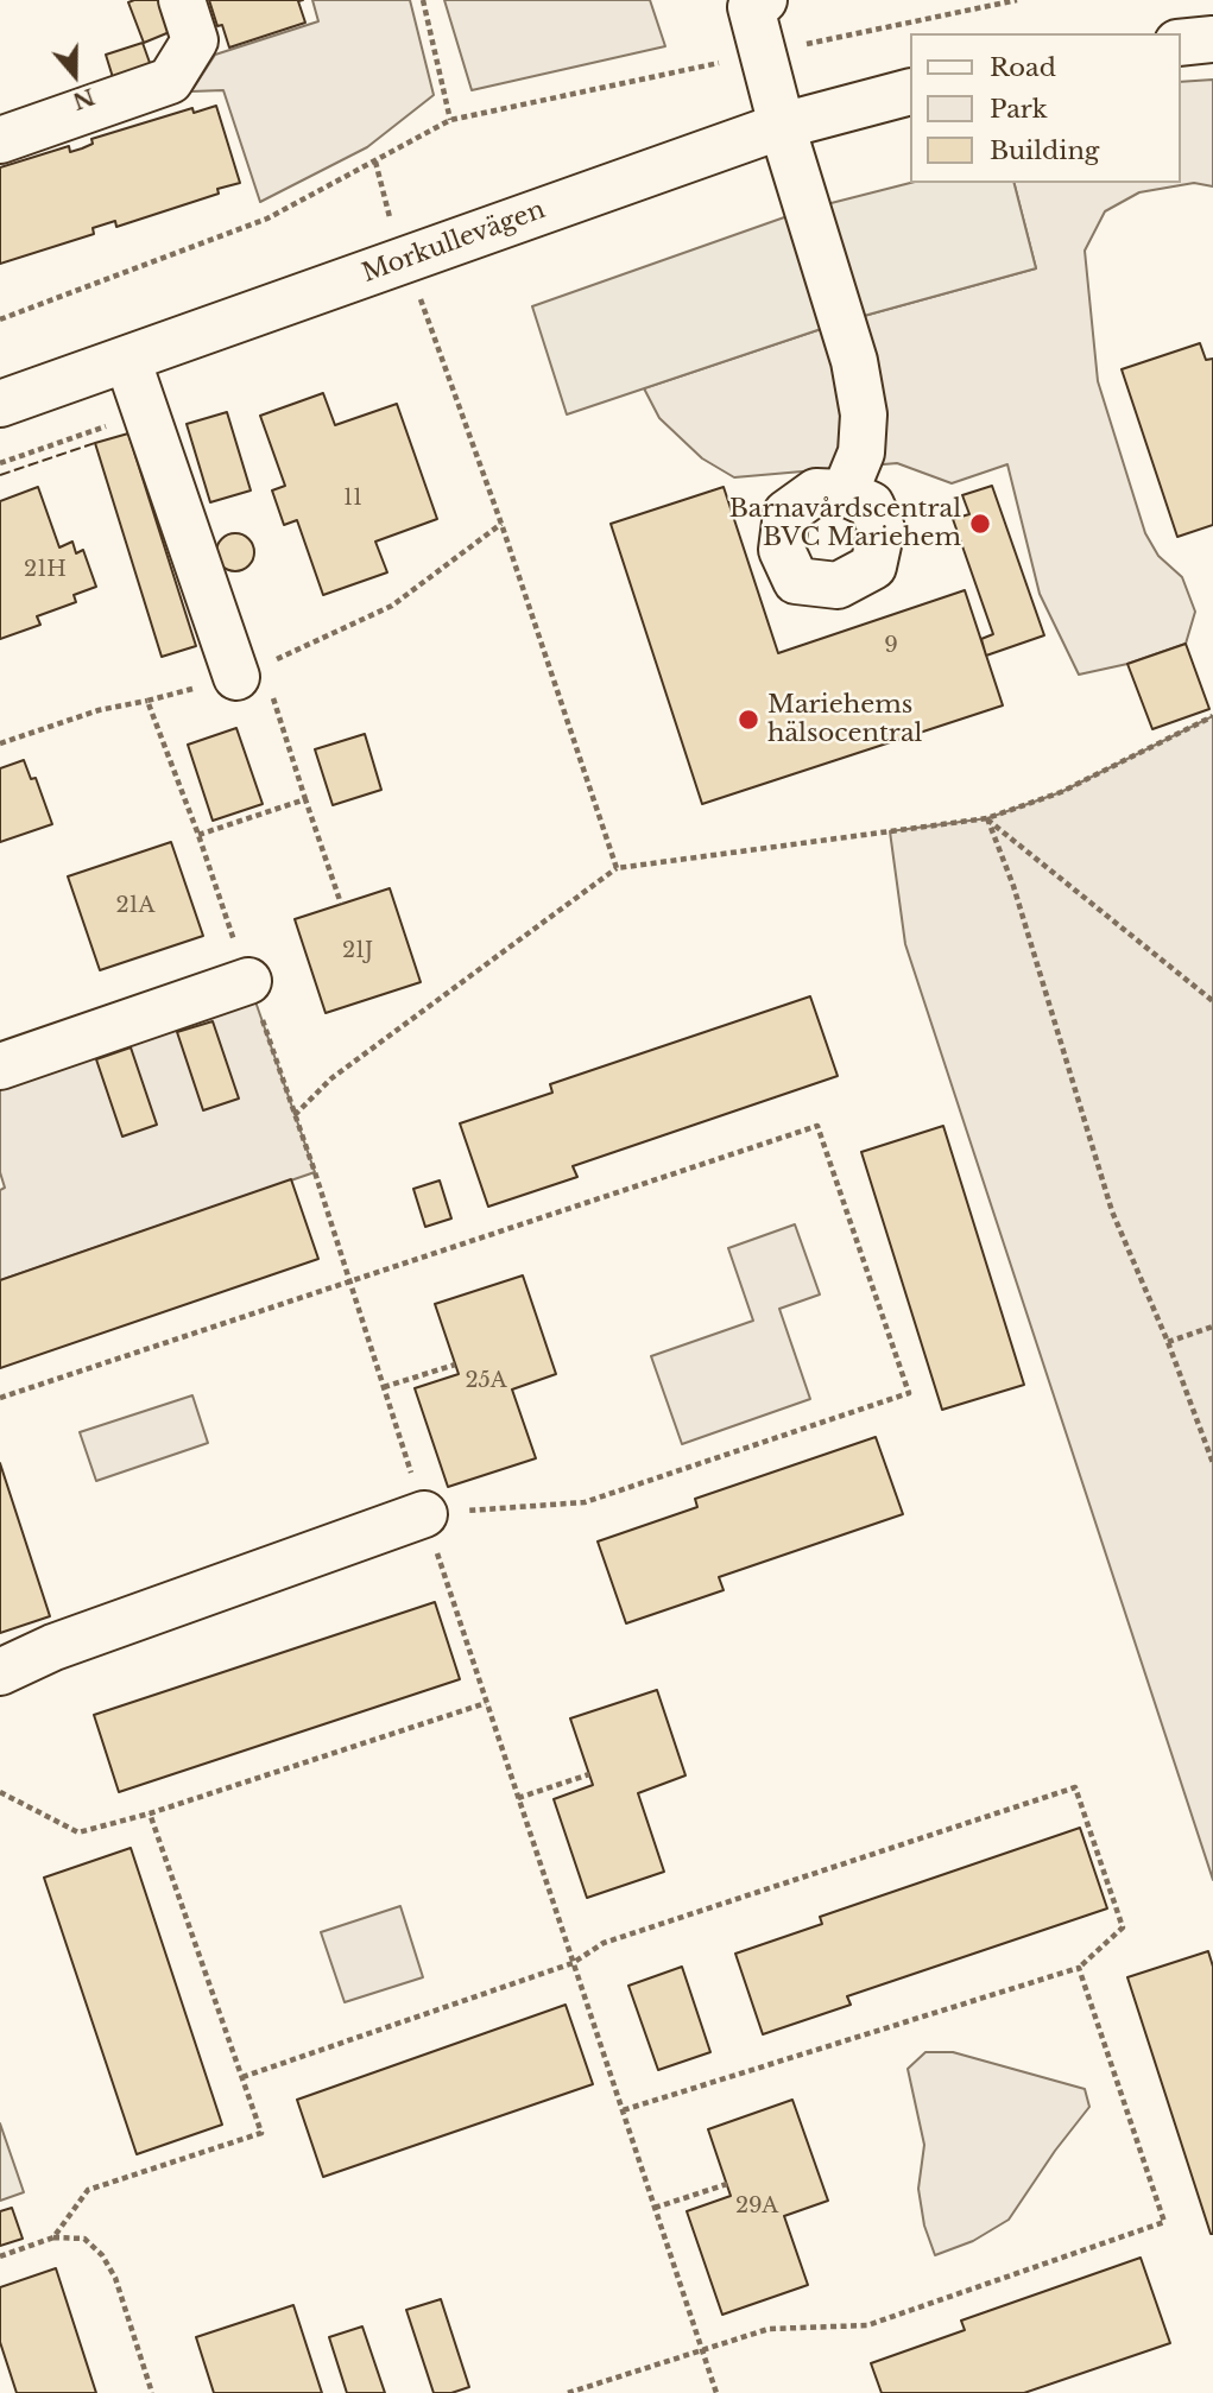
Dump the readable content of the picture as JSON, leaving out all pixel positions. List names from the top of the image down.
{
  "streets": {
    "street": ["Morkullevägen"]
  },
  "places": ["Barnavårdscentral BVC Mariehem", "Mariehems hälsocentral"],
  "house_numbers": [
    "11",
    "21H",
    "9",
    "21A",
    "21J",
    "25A",
    "29A"
  ],
  "legend": ["Road", "Park", "Building"],
  "north": "bottom"
}
